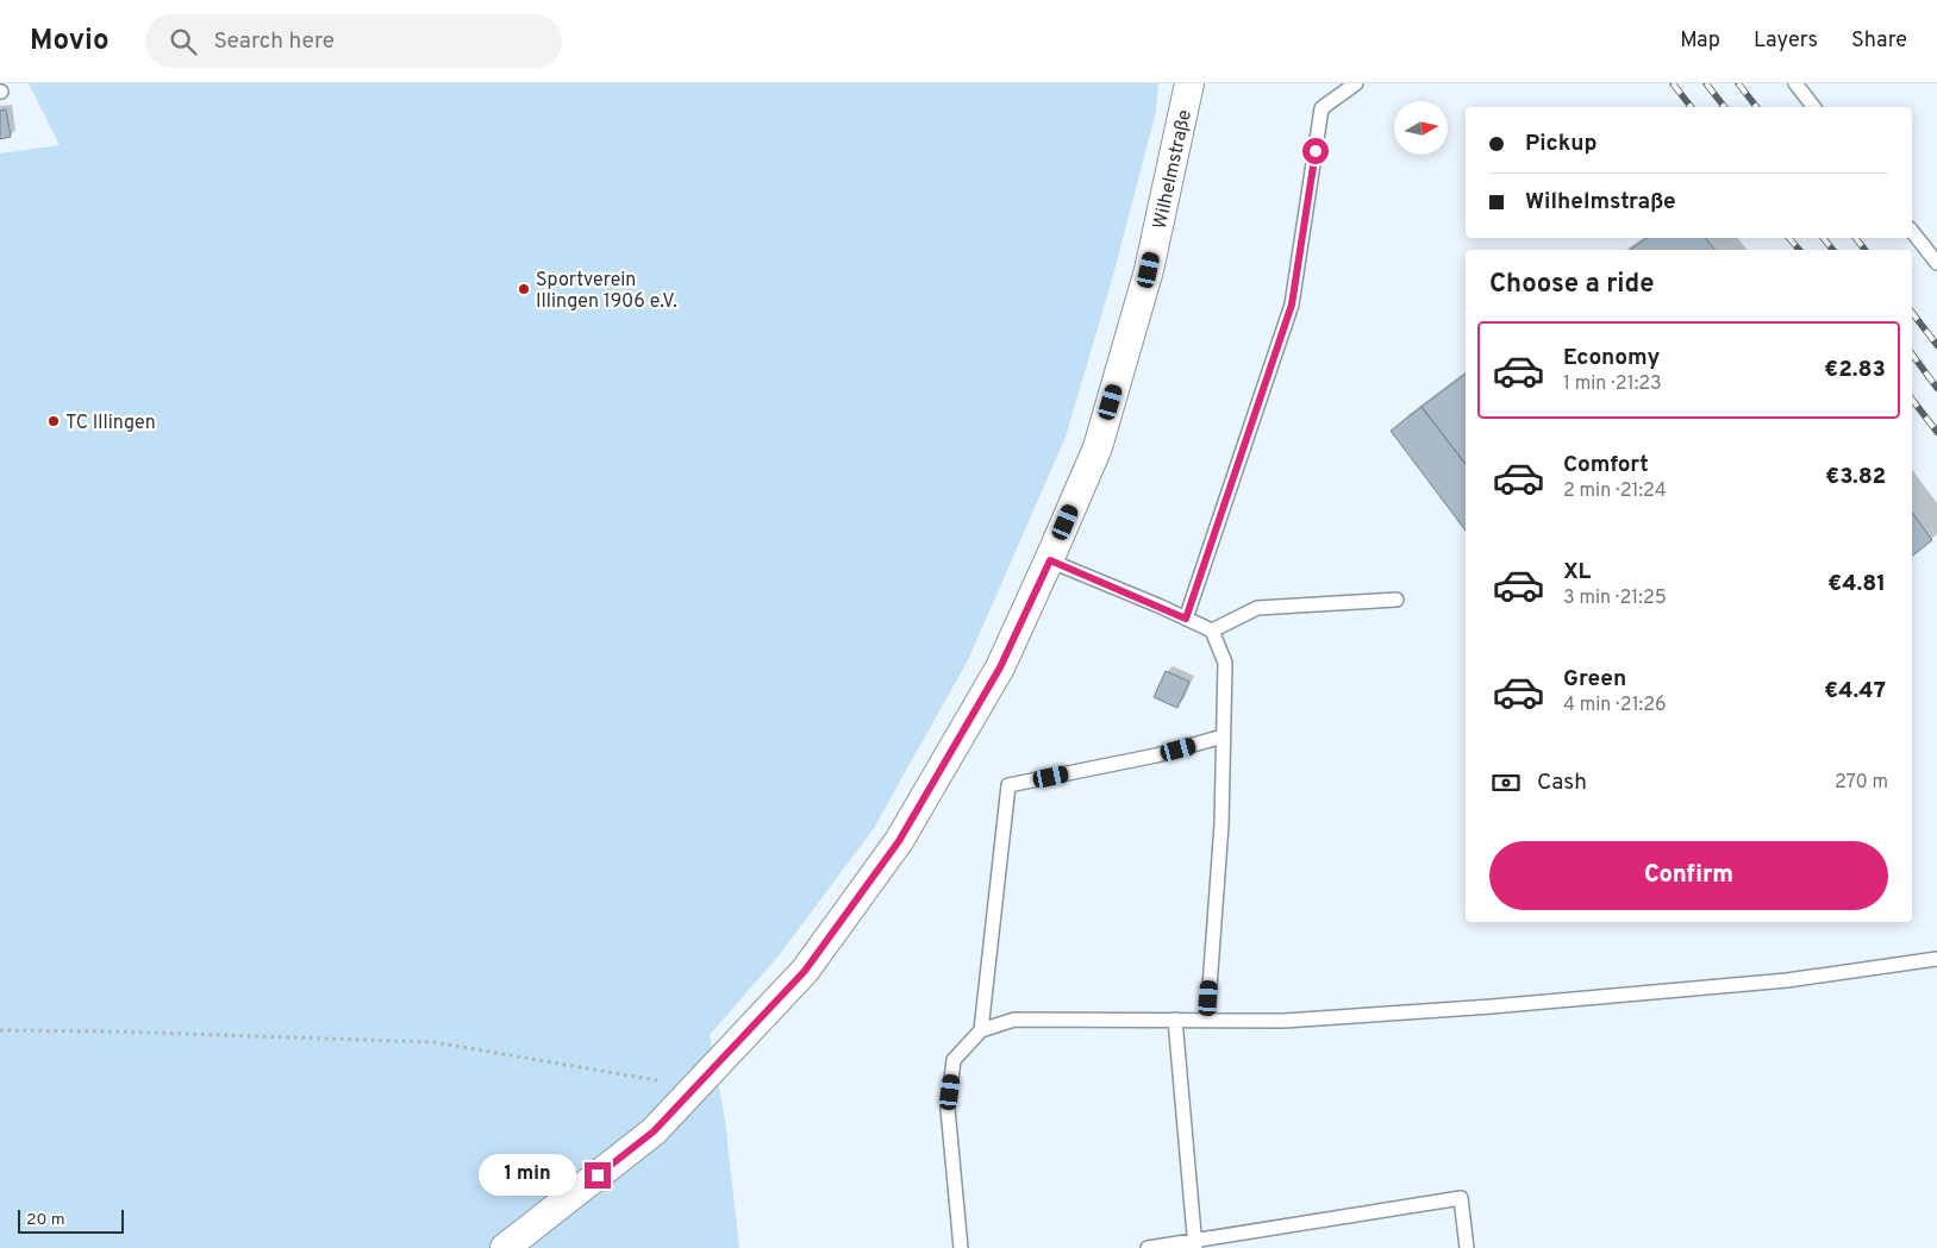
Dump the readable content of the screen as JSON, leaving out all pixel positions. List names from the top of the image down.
{
  "streets": {
    "street": ["Wilhelmstraße"]
  },
  "places": ["Sportverein Illingen 1906 e.V.", "TC Illingen"],
  "scale_bar": "20 m",
  "north": "right",
  "page": {
    "header": "Movio",
    "search": "Search here",
    "nav": ["Map", "Layers", "Share"],
    "banner": ["Pickup", "Wilhelmstraße"],
    "heading": "Choose a ride",
    "list": [
      {
        "name": "Economy",
        "note": "1 min · 21:23",
        "value": "€2.83"
      },
      {
        "name": "Comfort",
        "note": "2 min · 21:24",
        "value": "€3.82"
      },
      {
        "name": "XL",
        "note": "3 min · 21:25",
        "value": "€4.81"
      },
      {
        "name": "Green",
        "note": "4 min · 21:26",
        "value": "€4.47"
      }
    ],
    "pay": ["Cash", "270 m"],
    "buttons": "Confirm",
    "bubble": "1 min",
    "scale": "20 m"
  }
}
